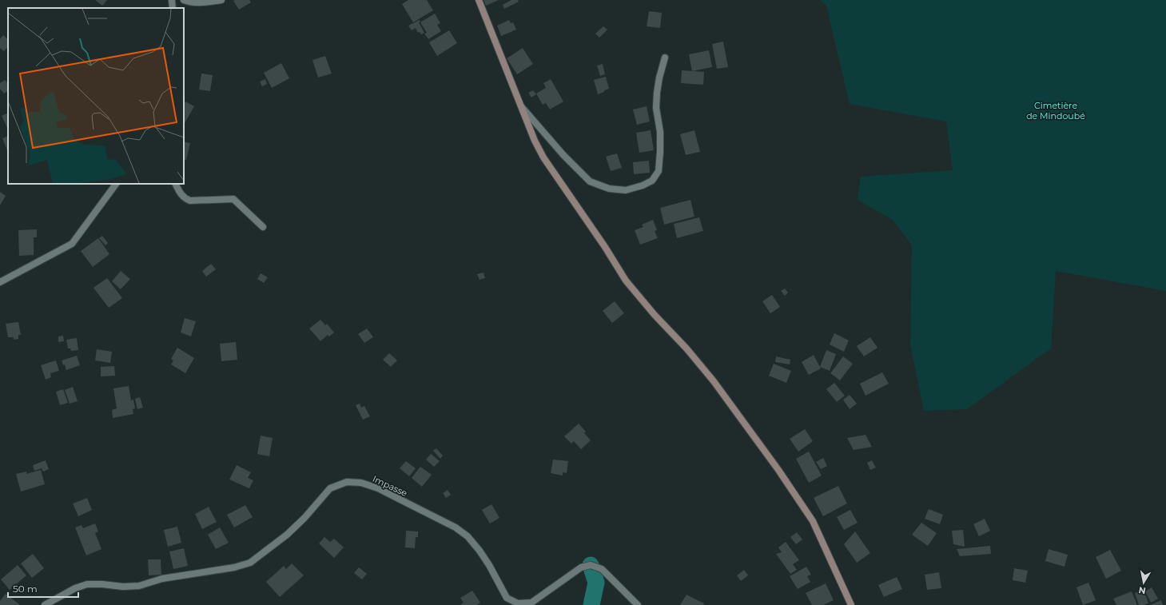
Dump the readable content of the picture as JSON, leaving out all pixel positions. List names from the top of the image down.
{
  "streets": {
    "street": ["Impasse"]
  },
  "parks": ["Cimetière de Mindoubé"],
  "scale_bar": "50 m",
  "north": "bottom"
}
